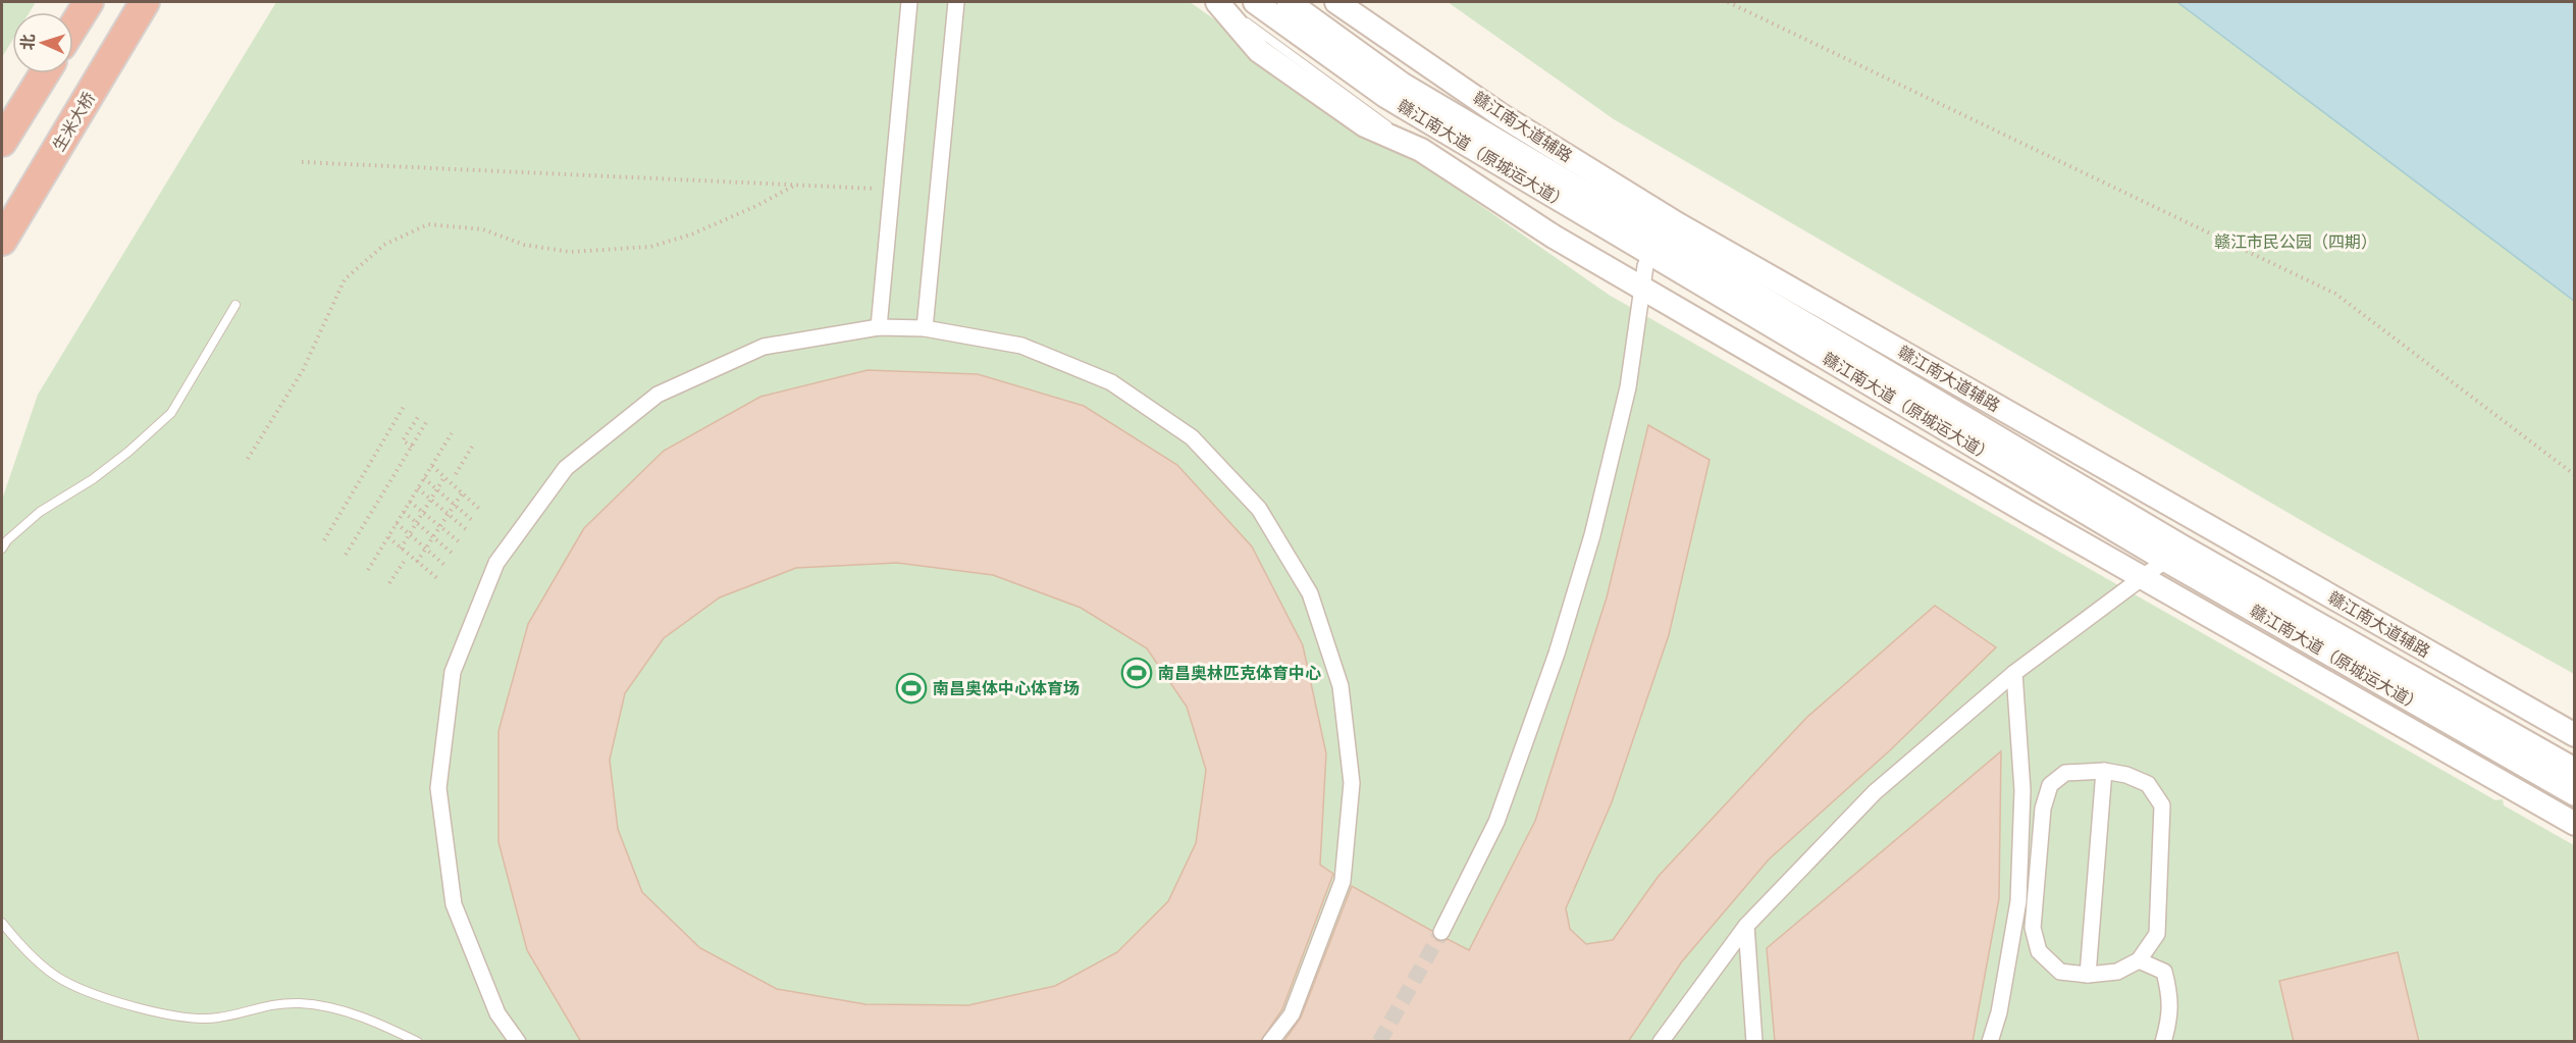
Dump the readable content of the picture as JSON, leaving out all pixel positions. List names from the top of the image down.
{
  "streets": {
    "highway": ["生米大桥"],
    "street": ["赣江南大道辅路", "赣江南大道（原城运大道）"]
  },
  "parks": ["赣江市民公园（四期）"],
  "places": {
    "sports": ["南昌奥林匹克体育中心", "南昌奥体中心体育场"]
  },
  "north": "left"
}
